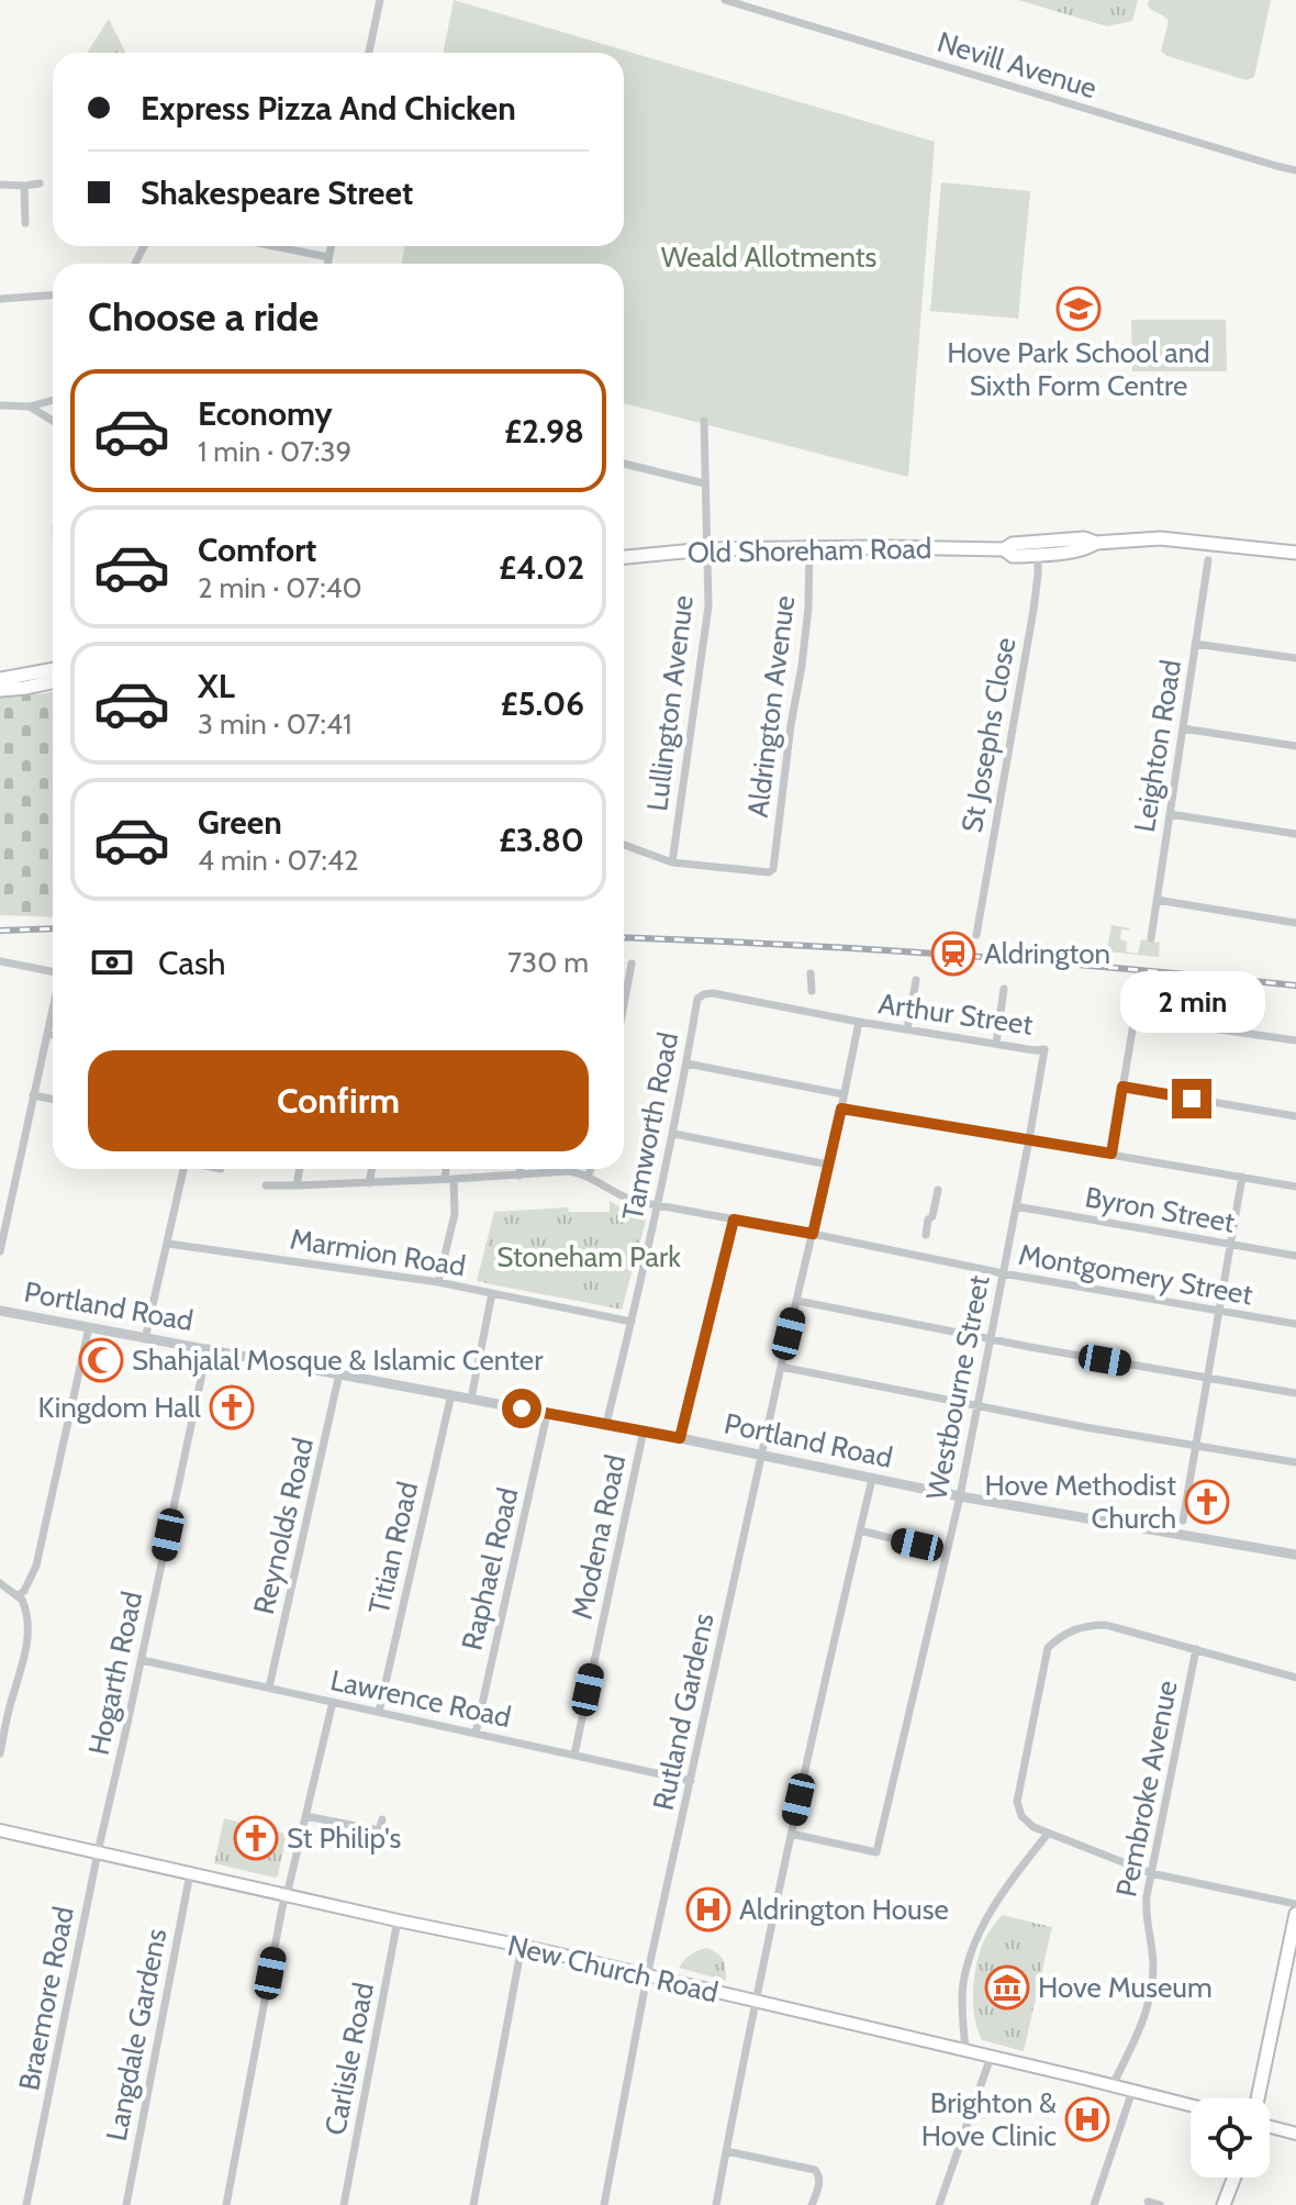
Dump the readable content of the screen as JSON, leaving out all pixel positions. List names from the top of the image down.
{
  "streets": {
    "main road": ["Old Shoreham Road", "New Church Road"],
    "street": [
      "Nevill Avenue",
      "Lullington Avenue",
      "Aldrington Avenue",
      "St Josephs Close",
      "Leighton Road",
      "Arthur Street",
      "Tamworth Road",
      "Byron Street",
      "Marmion Road",
      "Montgomery Street",
      "Portland Road",
      "Westbourne Street",
      "Reynolds Road",
      "Modena Road",
      "Titian Road",
      "Raphael Road",
      "Hogarth Road",
      "Lawrence Road",
      "Rutland Gardens",
      "Pembroke Avenue",
      "Braemore Road",
      "Langdale Gardens",
      "Carlisle Road"
    ]
  },
  "crossings": [
    ["Old Shoreham Road", "Lullington Avenue"],
    ["Old Shoreham Road", "Aldrington Avenue"],
    ["Old Shoreham Road", "St Josephs Close"],
    ["Lullington Avenue", "Aldrington Avenue"],
    ["Arthur Street", "Tamworth Road"],
    ["Arthur Street", "Westbourne Street"],
    ["Arthur Street", "Rutland Gardens"],
    ["Tamworth Road", "Marmion Road"],
    ["Tamworth Road", "Montgomery Street"],
    ["Tamworth Road", "Portland Road"],
    ["Byron Street", "Westbourne Street"],
    ["Montgomery Street", "Westbourne Street"],
    ["Montgomery Street", "Rutland Gardens"],
    ["Portland Road", "Westbourne Street"],
    ["Portland Road", "Reynolds Road"],
    ["Portland Road", "Modena Road"],
    ["Portland Road", "Titian Road"],
    ["Portland Road", "Raphael Road"],
    ["Portland Road", "Hogarth Road"],
    ["Portland Road", "Rutland Gardens"],
    ["Reynolds Road", "Lawrence Road"],
    ["Modena Road", "Lawrence Road"],
    ["Titian Road", "Lawrence Road"],
    ["Raphael Road", "Lawrence Road"],
    ["Hogarth Road", "Lawrence Road"],
    ["Hogarth Road", "New Church Road"],
    ["Hogarth Road", "Braemore Road"],
    ["Lawrence Road", "Rutland Gardens"],
    ["Rutland Gardens", "New Church Road"],
    ["Pembroke Avenue", "New Church Road"],
    ["New Church Road", "Braemore Road"],
    ["New Church Road", "Langdale Gardens"],
    ["New Church Road", "Carlisle Road"]
  ],
  "parks": ["Weald Allotments", "Stoneham Park"],
  "places": {
    "school or university": ["Hove Park School and Sixth Form Centre"],
    "station": ["Aldrington"],
    "mosque": ["Shahjalal Mosque & Islamic Center"],
    "church": ["Kingdom Hall", "Hove Methodist Church", "St Philip's"],
    "hospital": ["Aldrington House", "Brighton & Hove Clinic"],
    "museum": ["Hove Museum"]
  },
  "page": {
    "banner": ["Express Pizza And Chicken", "Shakespeare Street"],
    "heading": "Choose a ride",
    "list": [
      {
        "name": "Economy",
        "note": "1 min · 07:39",
        "value": "£2.98"
      },
      {
        "name": "Comfort",
        "note": "2 min · 07:40",
        "value": "£4.02"
      },
      {
        "name": "XL",
        "note": "3 min · 07:41",
        "value": "£5.06"
      },
      {
        "name": "Green",
        "note": "4 min · 07:42",
        "value": "£3.80"
      }
    ],
    "pay": ["Cash", "730 m"],
    "bubble": "2 min",
    "buttons": "Confirm"
  }
}
